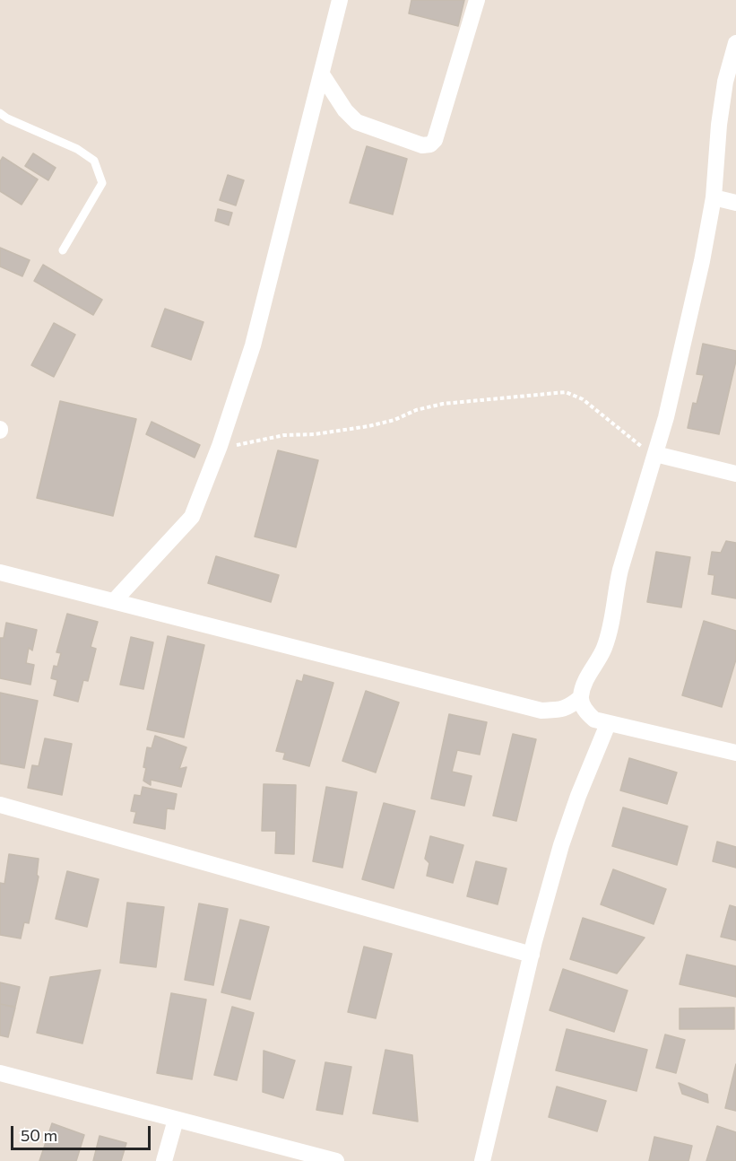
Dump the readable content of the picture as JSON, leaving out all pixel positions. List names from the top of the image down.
{
  "scale_bar": "50 m"
}
